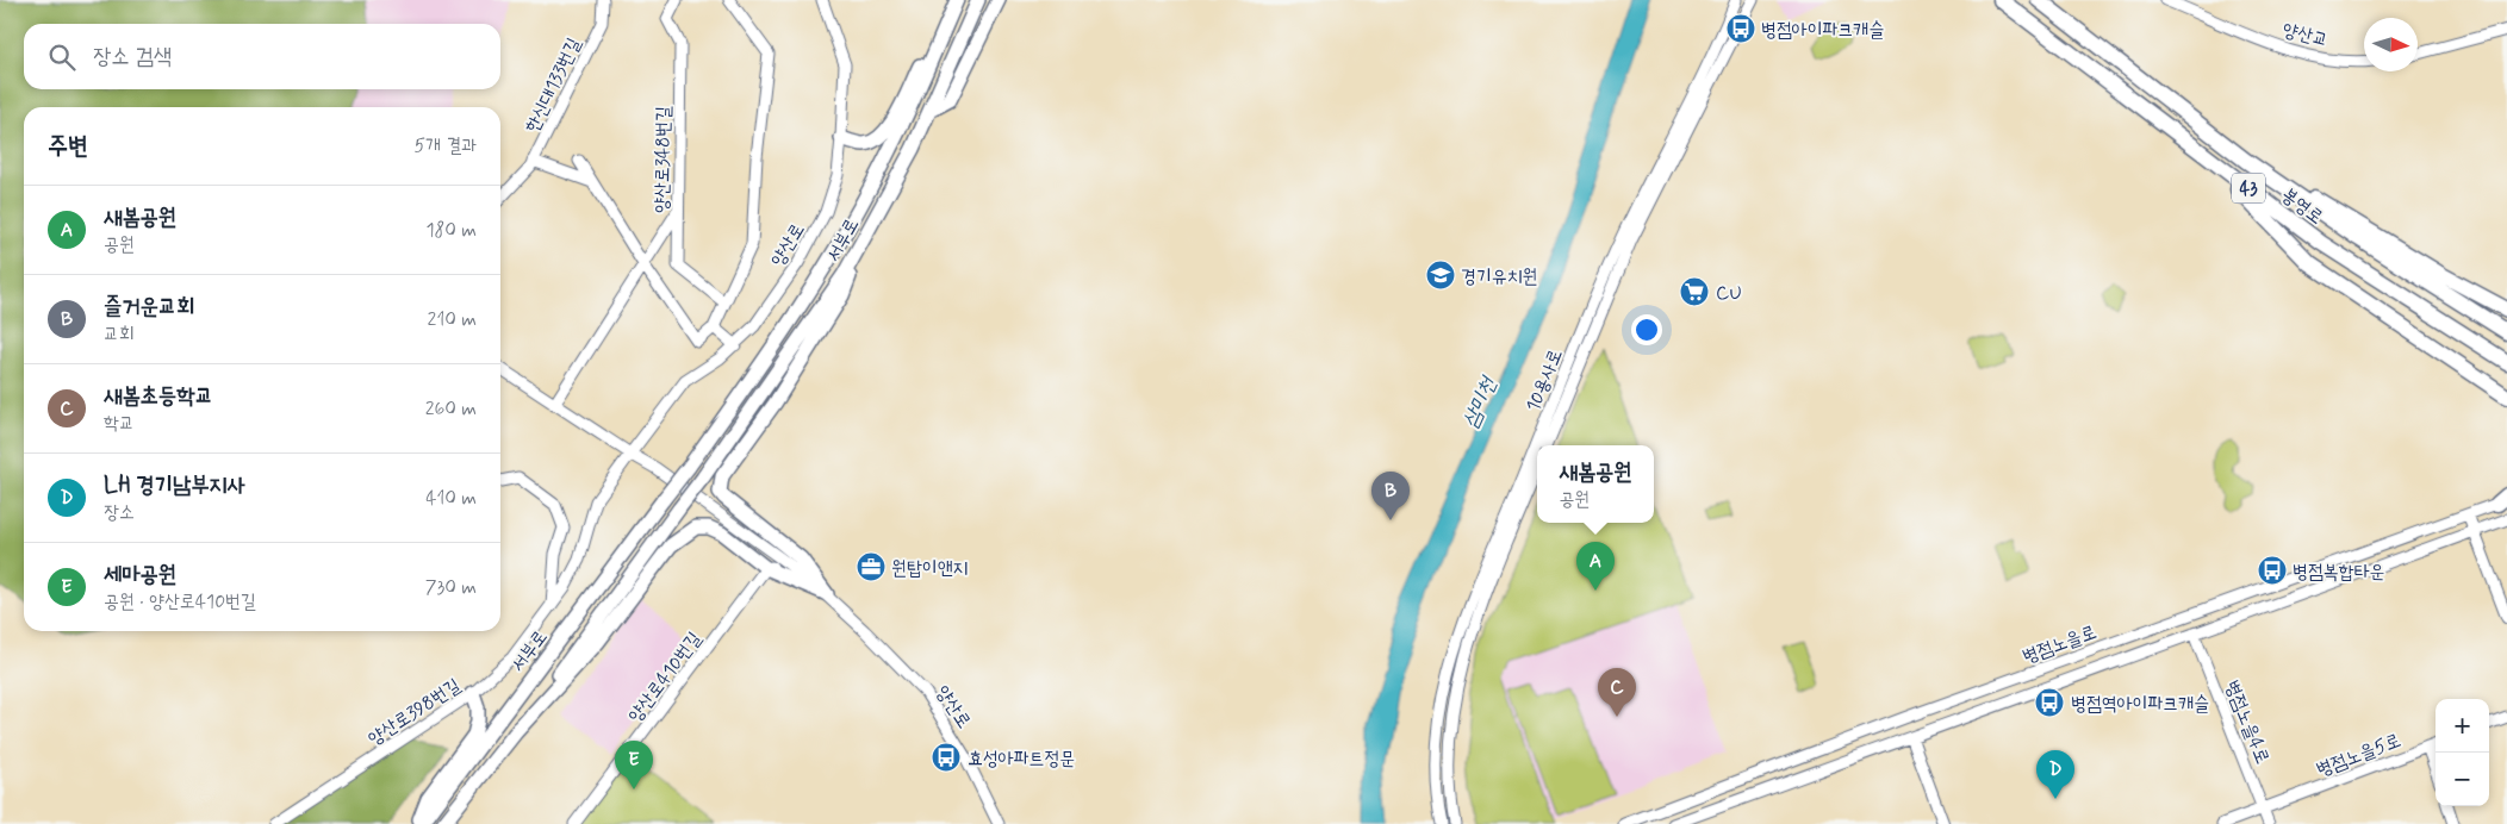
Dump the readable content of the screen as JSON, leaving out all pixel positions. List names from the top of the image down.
{
  "streets": {
    "highway": ["43", "봉영로"],
    "main road": ["서부로"],
    "street": [
      "양산교",
      "한신대133번길",
      "양산로348번길",
      "양산로",
      "10용사로",
      "병점노을로",
      "양산로410번길",
      "양산로398번길",
      "병점노을4로",
      "병점노을5로"
    ]
  },
  "crossings": [
    ["양산로", "양산로398번길"],
    ["병점노을로", "병점노을4로"],
    ["병점노을4로", "병점노을5로"]
  ],
  "water": ["삼미천"],
  "places": {
    "bus stop": [
      "병점아이파크캐슬",
      "병점복합타운",
      "병점역아이파크캐슬",
      "효성아파트정문"
    ],
    "school or university": ["경기유치원"],
    "supermarket": ["CU"],
    "office": ["원탑이앤지"]
  },
  "north": "right",
  "page": {
    "search": "장소 검색",
    "heading": ["주변", "5개 결과"],
    "list": [
      {
        "mark": "A",
        "name": "새봄공원",
        "note": "공원",
        "value": "180 m"
      },
      {
        "mark": "B",
        "name": "즐거운교회",
        "note": "교회",
        "value": "210 m"
      },
      {
        "mark": "C",
        "name": "새봄초등학교",
        "note": "학교",
        "value": "260 m"
      },
      {
        "mark": "D",
        "name": "LH 경기남부지사",
        "note": "장소",
        "value": "410 m"
      },
      {
        "mark": "E",
        "name": "세마공원",
        "note": "공원 · 양산로410번길",
        "value": "730 m"
      }
    ],
    "popup": ["새봄공원", "공원"],
    "pins": [
      "B",
      "A",
      "C",
      "E",
      "D"
    ],
    "map_buttons": ["+", "−"]
  }
}
